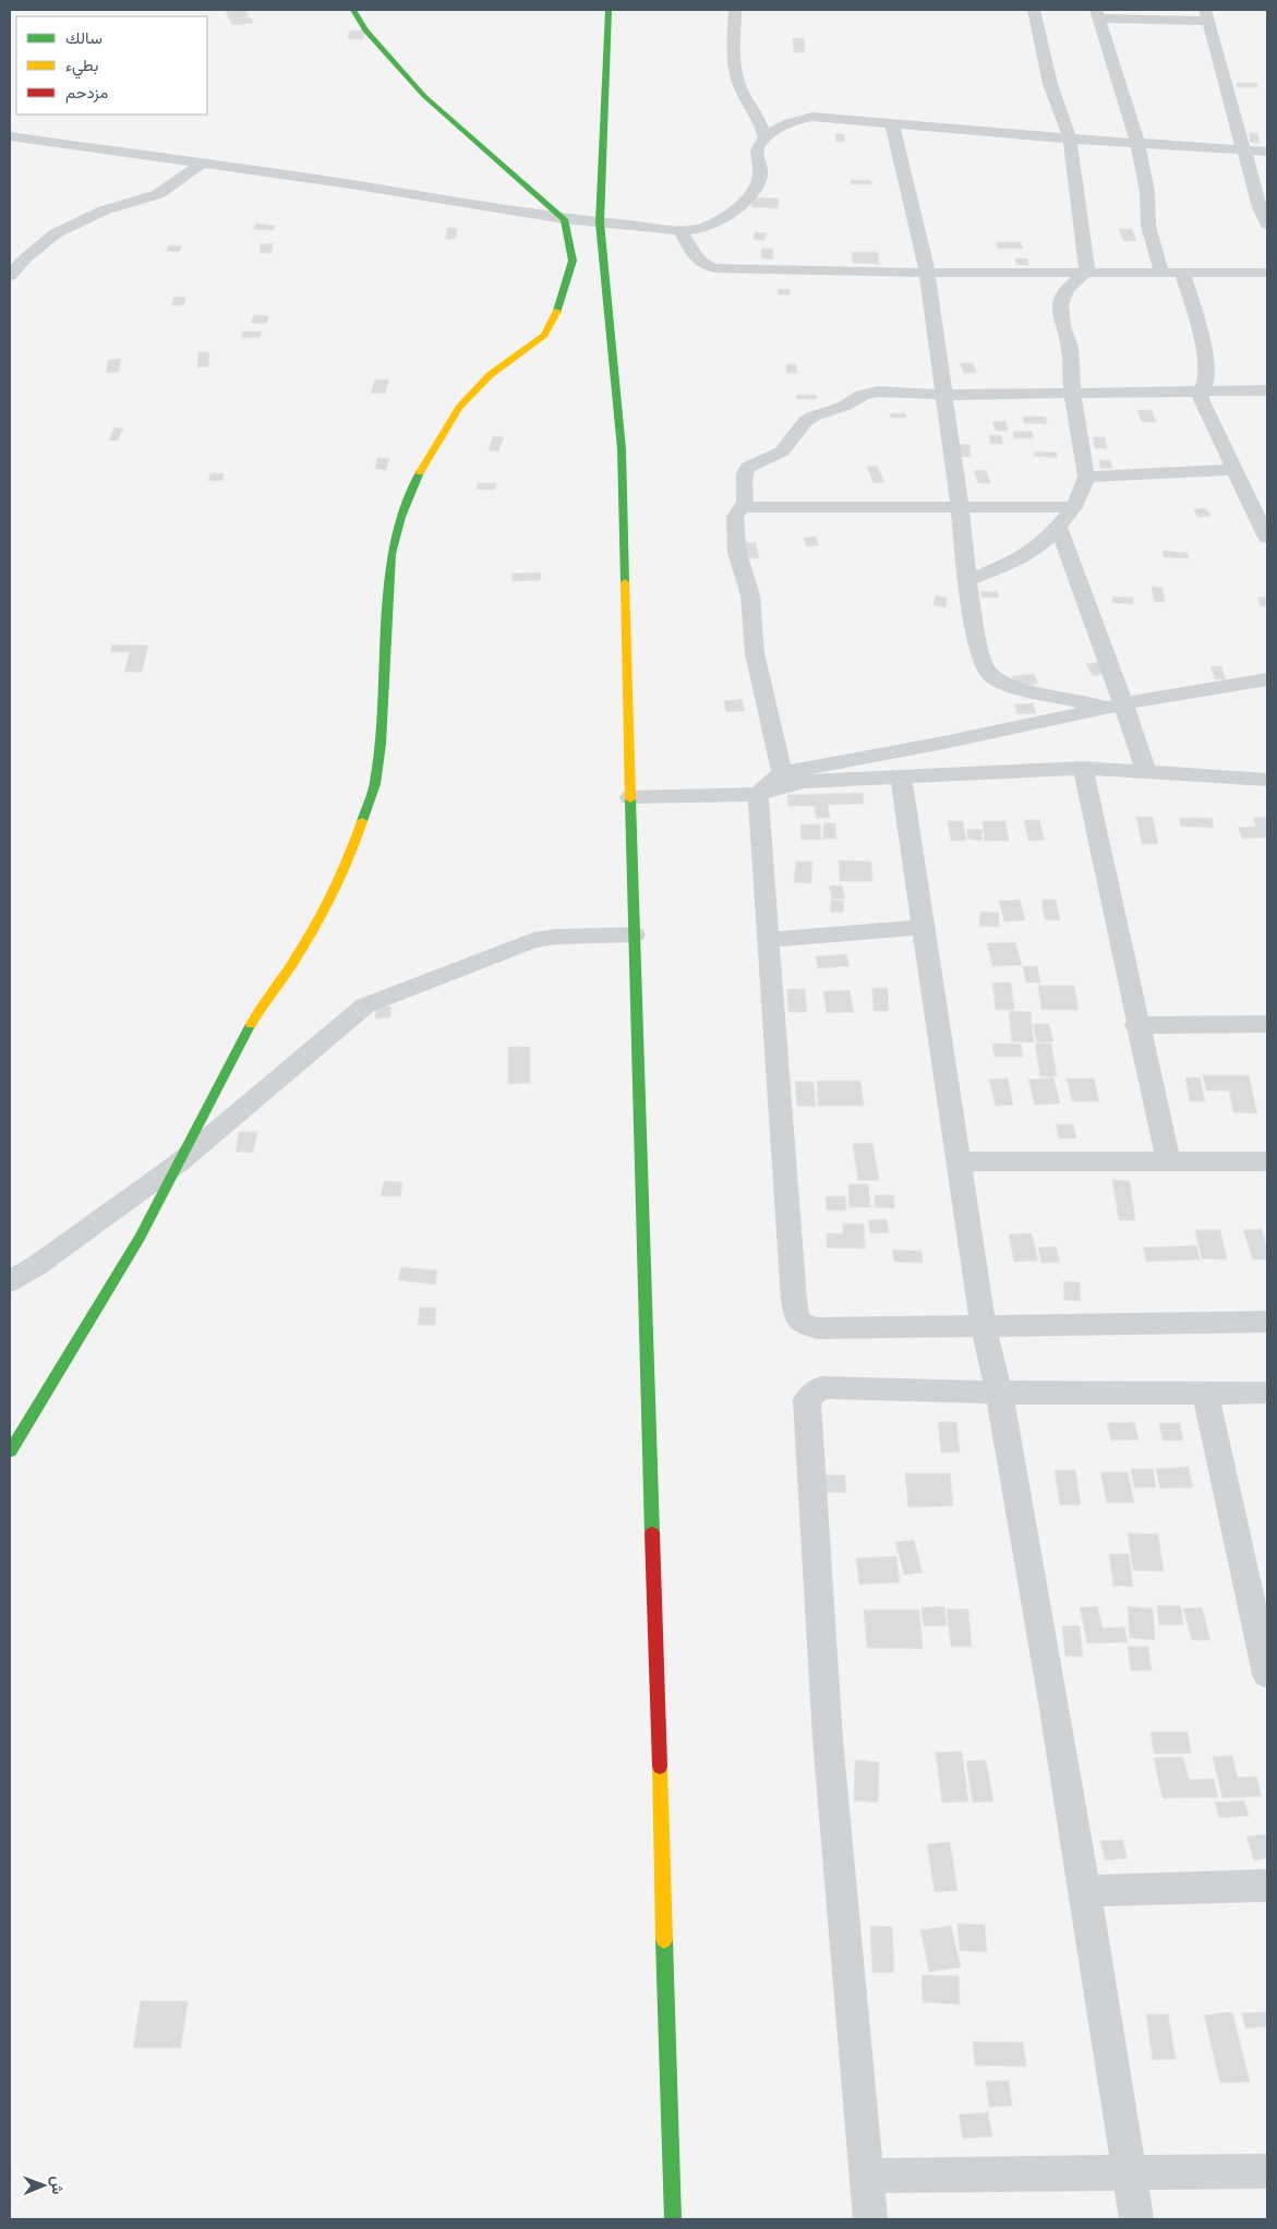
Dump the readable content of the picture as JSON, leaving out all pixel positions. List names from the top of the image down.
{
  "legend": ["سالك", "بطيء", "مزدحم"],
  "north": "right"
}
